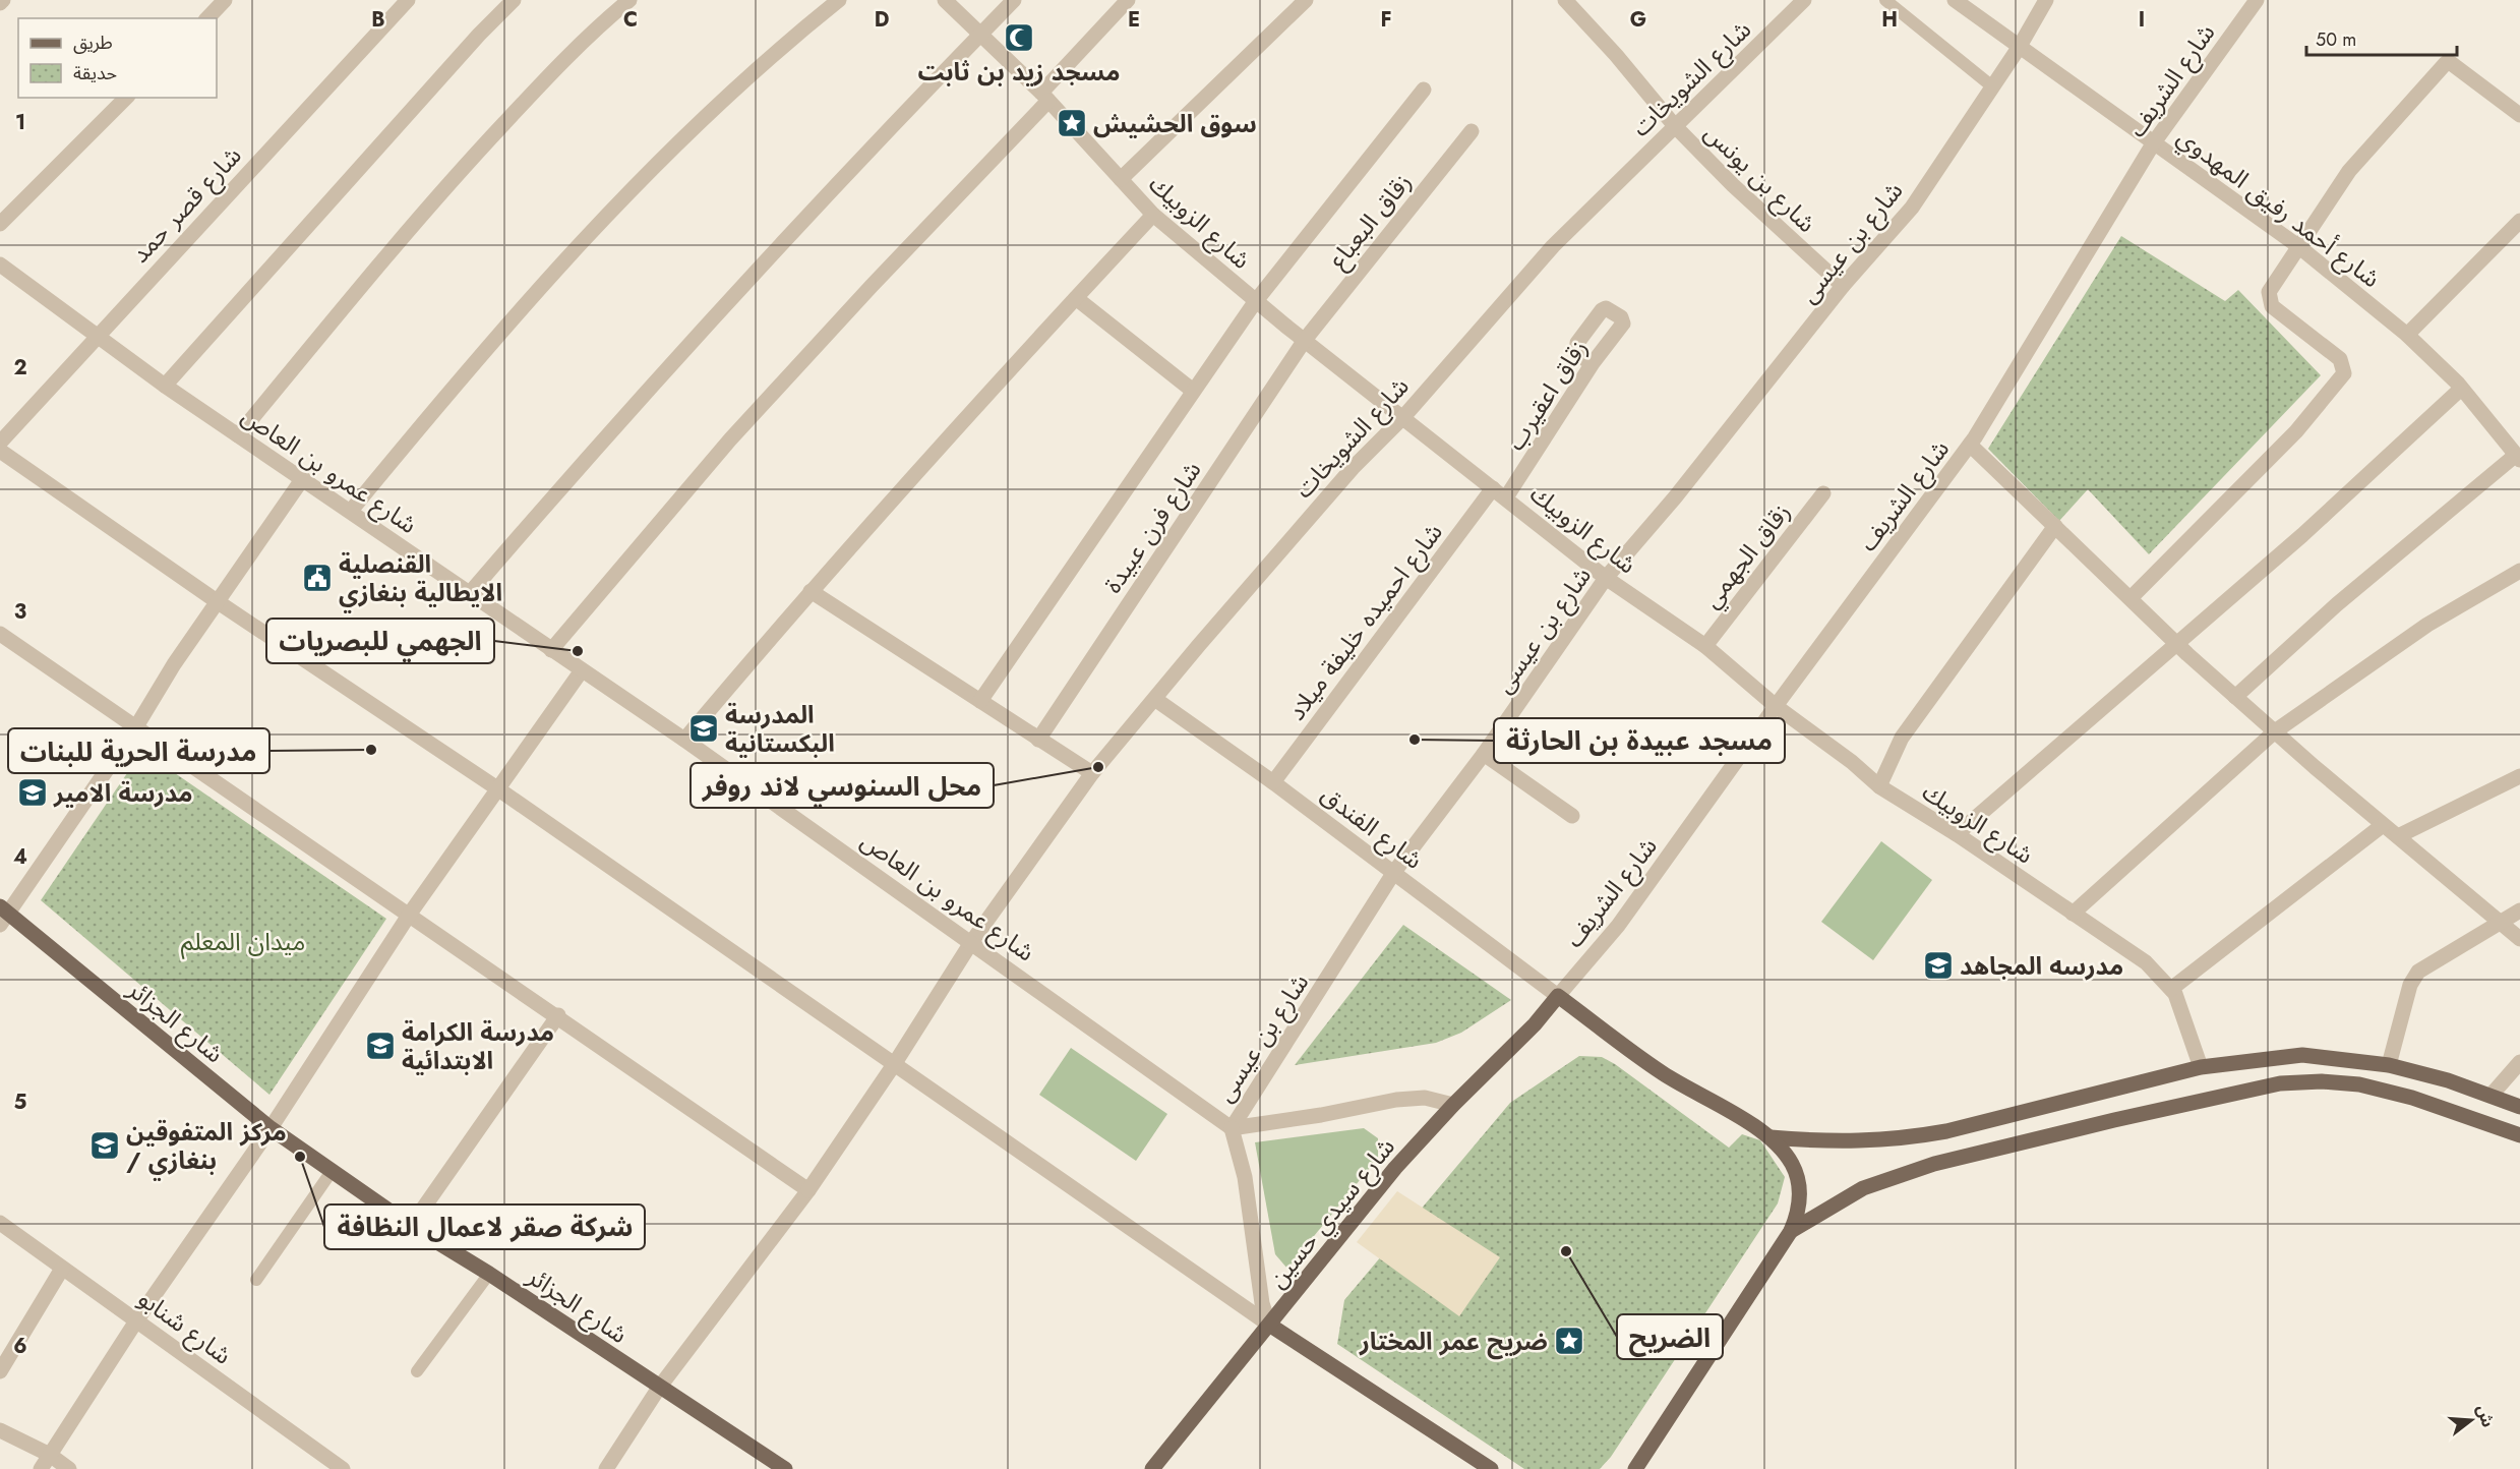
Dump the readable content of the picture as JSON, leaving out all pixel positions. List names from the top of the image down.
{
  "streets": {
    "main road": ["شارع الجزائر", "شارع سيدي حسين"],
    "street": [
      "شارع الشويخات",
      "شارع الشريف",
      "شارع بن يونس",
      "شارع قصر حمد",
      "شارع أحمد رفيق المهدوي",
      "زقاق البعباع",
      "شارع الزوبيك",
      "شارع بن عيسى",
      "زقاق اعقيرب",
      "شارع عمرو بن العاص",
      "شارع فرن عبيدة",
      "زقاق الجهمي",
      "شارع احميده خليفة ميلاد",
      "شارع الفندق",
      "شارع شنابو"
    ]
  },
  "crossings": [
    ["شارع الشويخات", "شارع بن يونس"],
    ["شارع الشويخات", "شارع الزوبيك"],
    ["شارع الشويخات", "شارع عمرو بن العاص"],
    ["شارع الشويخات", "شارع الفندق"],
    ["شارع الشويخات", "شارع الجزائر"],
    ["شارع الشريف", "شارع أحمد رفيق المهدوي"],
    ["شارع الشريف", "شارع الزوبيك"],
    ["شارع الشريف", "شارع الفندق"],
    ["شارع الشريف", "شارع سيدي حسين"],
    ["شارع بن يونس", "شارع بن عيسى"],
    ["شارع قصر حمد", "شارع عمرو بن العاص"],
    ["شارع أحمد رفيق المهدوي", "شارع بن عيسى"],
    ["زقاق البعباع", "شارع الزوبيك"],
    ["زقاق البعباع", "شارع فرن عبيدة"],
    ["شارع الزوبيك", "شارع بن عيسى"],
    ["شارع الزوبيك", "زقاق اعقيرب"],
    ["شارع الزوبيك", "شارع فرن عبيدة"],
    ["شارع الزوبيك", "زقاق الجهمي"],
    ["شارع الزوبيك", "شارع احميده خليفة ميلاد"],
    ["شارع بن عيسى", "شارع عمرو بن العاص"],
    ["شارع بن عيسى", "شارع الفندق"],
    ["شارع احميده خليفة ميلاد", "شارع الفندق"],
    ["شارع الفندق", "شارع سيدي حسين"]
  ],
  "parks": ["ميدان المعلم"],
  "places": {
    "mosque": ["مسجد زيد بن ثابت"],
    "place": ["سوق الحشيش", "ضريح عمر المختار"],
    "public building": ["القنصلية الايطالية بنغازي"],
    "other": [
      "الجهمي للبصريات",
      "مسجد عبيدة بن الحارثة",
      "مدرسة الحرية للبنات",
      "محل السنوسي لاند روفر",
      "شركة صقر لاعمال النظافة",
      "الضريح"
    ],
    "school or university": [
      "المدرسة البكستانية",
      "مدرسة الامير",
      "مدرسه المجاهد",
      "مدرسة الكرامة الابتدائية",
      "مركز المتفوقين / بنغازي"
    ]
  },
  "legend": ["طريق", "حديقة"],
  "scale_bar": "50 m",
  "north": "right",
  "grid": {
    "columns": [
      "B",
      "C",
      "D",
      "E",
      "F",
      "G",
      "H",
      "I"
    ],
    "rows": [
      "1",
      "2",
      "3",
      "4",
      "5",
      "6"
    ]
  }
}
